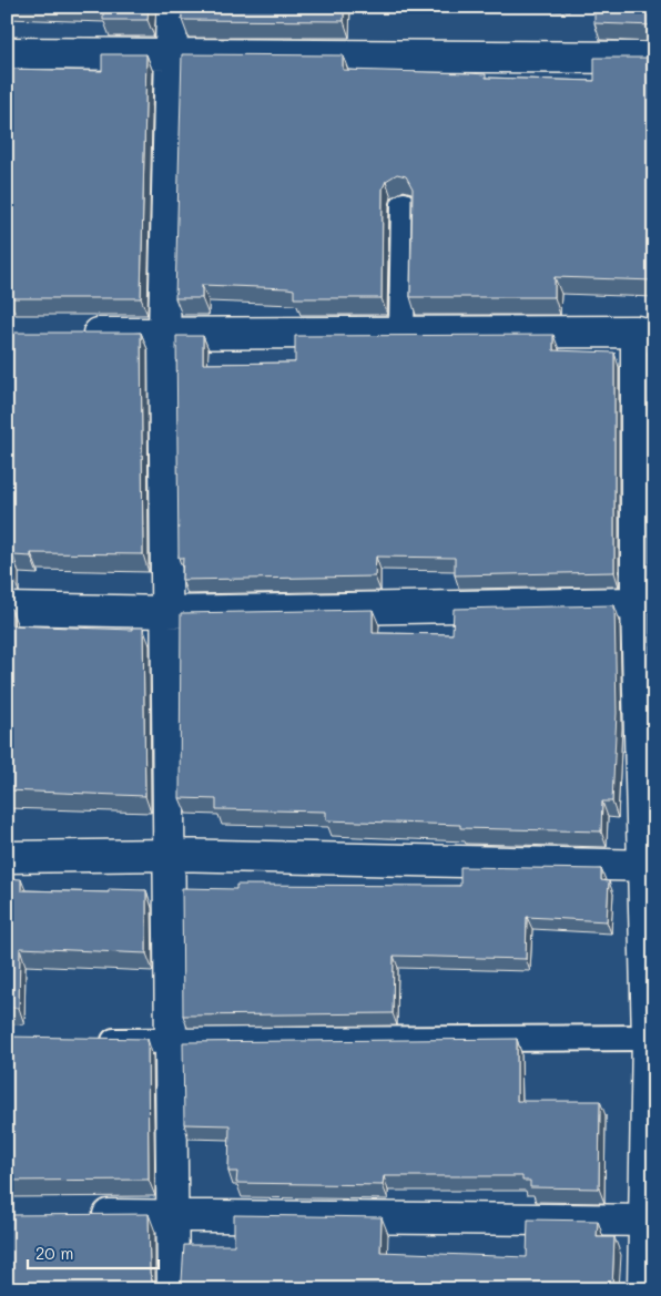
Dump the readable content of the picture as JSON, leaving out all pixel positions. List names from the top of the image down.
{
  "scale_bar": "20 m"
}
